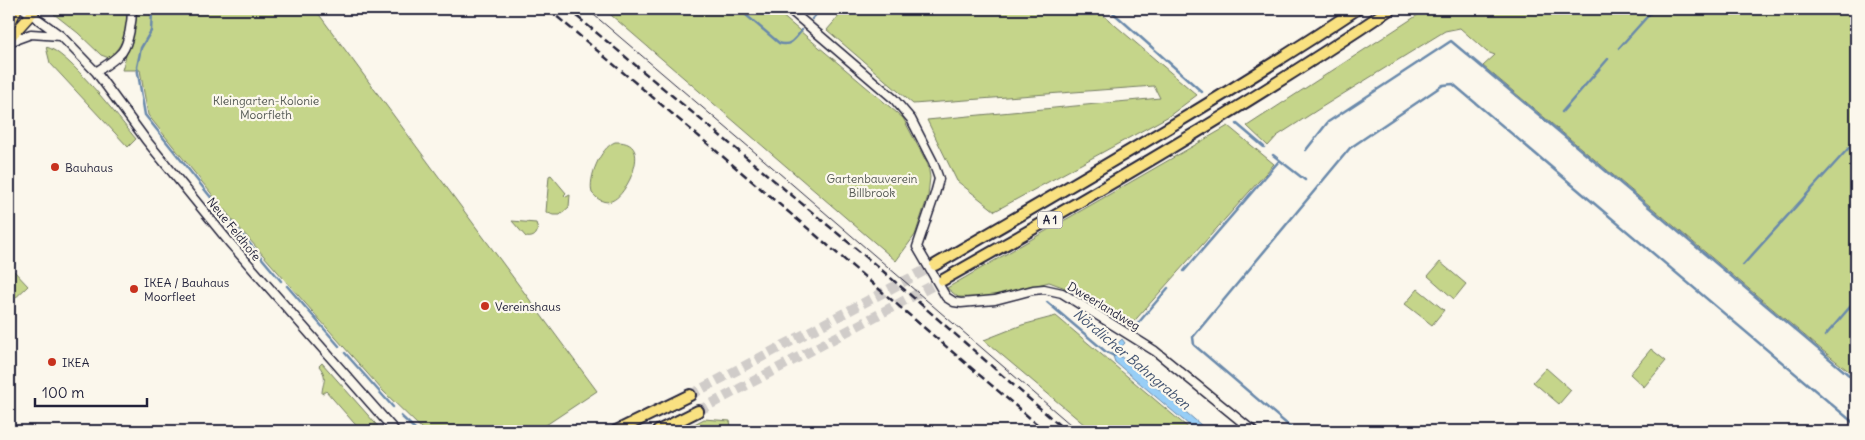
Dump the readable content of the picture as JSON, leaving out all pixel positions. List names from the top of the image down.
{
  "streets": {
    "highway": ["A 1"],
    "street": ["Neue Feldhofe", "Dweerlandweg"]
  },
  "water": ["Nördlicher Bahngraben"],
  "parks": ["Kleingarten-Kolonie Moorfleth", "Gartenbauverein Billbrook"],
  "places": [
    "Bauhaus",
    "IKEA / Bauhaus Moorfleet",
    "Vereinshaus",
    "IKEA"
  ],
  "scale_bar": "100 m"
}
